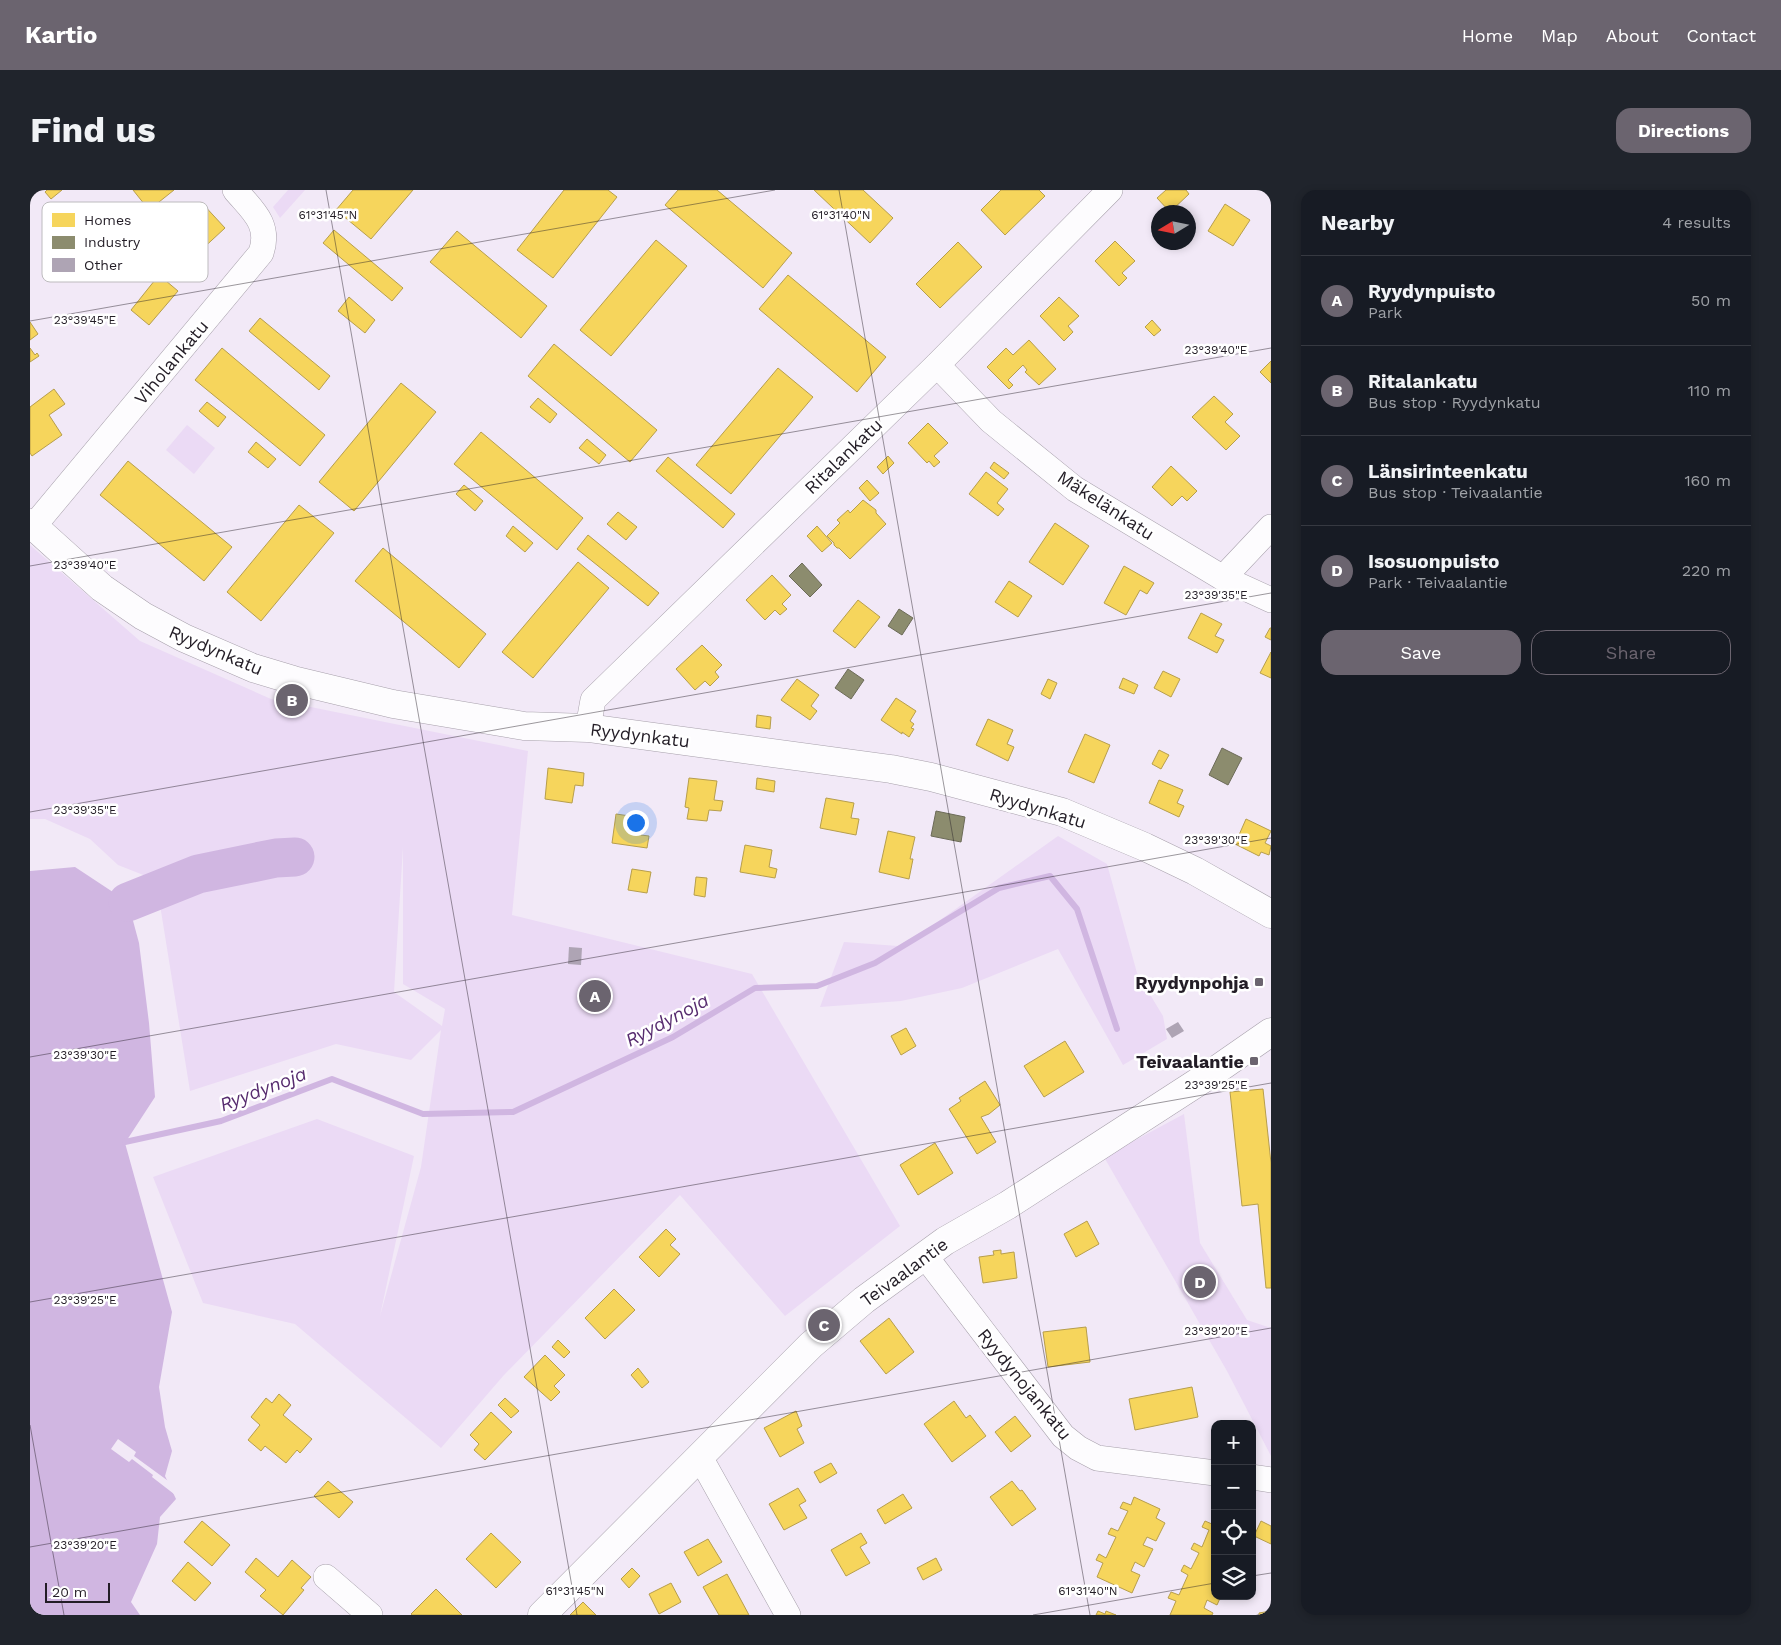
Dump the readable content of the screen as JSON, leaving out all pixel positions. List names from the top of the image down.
{
  "streets": {
    "street": [
      "Viholankatu",
      "Ritalankatu",
      "Mäkelänkatu",
      "Ryydynkatu",
      "Teivaalantie",
      "Ryydynojankatu"
    ]
  },
  "crossings": [
    ["Viholankatu", "Ryydynkatu"],
    ["Ritalankatu", "Mäkelänkatu"],
    ["Ritalankatu", "Ryydynkatu"],
    ["Teivaalantie", "Ryydynojankatu"]
  ],
  "water": ["Ryydynoja"],
  "places": {
    "transit": ["Ryydynpohja", "Teivaalantie"]
  },
  "legend": ["Homes", "Industry", "Other"],
  "scale_bar": "20 m",
  "north": "left",
  "page": {
    "header": "Kartio",
    "nav": [
      "Home",
      "Map",
      "About",
      "Contact"
    ],
    "buttons": [
      "Directions",
      ["Save", "Share"]
    ],
    "title": "Find us",
    "heading": ["Nearby", "4 results"],
    "list": [
      {
        "mark": "A",
        "name": "Ryydynpuisto",
        "note": "Park",
        "value": "50 m"
      },
      {
        "mark": "B",
        "name": "Ritalankatu",
        "note": "Bus stop · Ryydynkatu",
        "value": "110 m"
      },
      {
        "mark": "C",
        "name": "Länsirinteenkatu",
        "note": "Bus stop · Teivaalantie",
        "value": "160 m"
      },
      {
        "mark": "D",
        "name": "Isosuonpuisto",
        "note": "Park · Teivaalantie",
        "value": "220 m"
      }
    ],
    "pins": [
      "B",
      "A",
      "D",
      "C"
    ],
    "map_buttons": ["+", "−"],
    "scale": "20 m"
  },
  "coordinates": [
    "61°31'45\"N",
    "61°31'40\"N",
    "23°39'45\"E",
    "23°39'40\"E",
    "23°39'35\"E",
    "23°39'30\"E",
    "23°39'25\"E",
    "23°39'20\"E"
  ]
}
